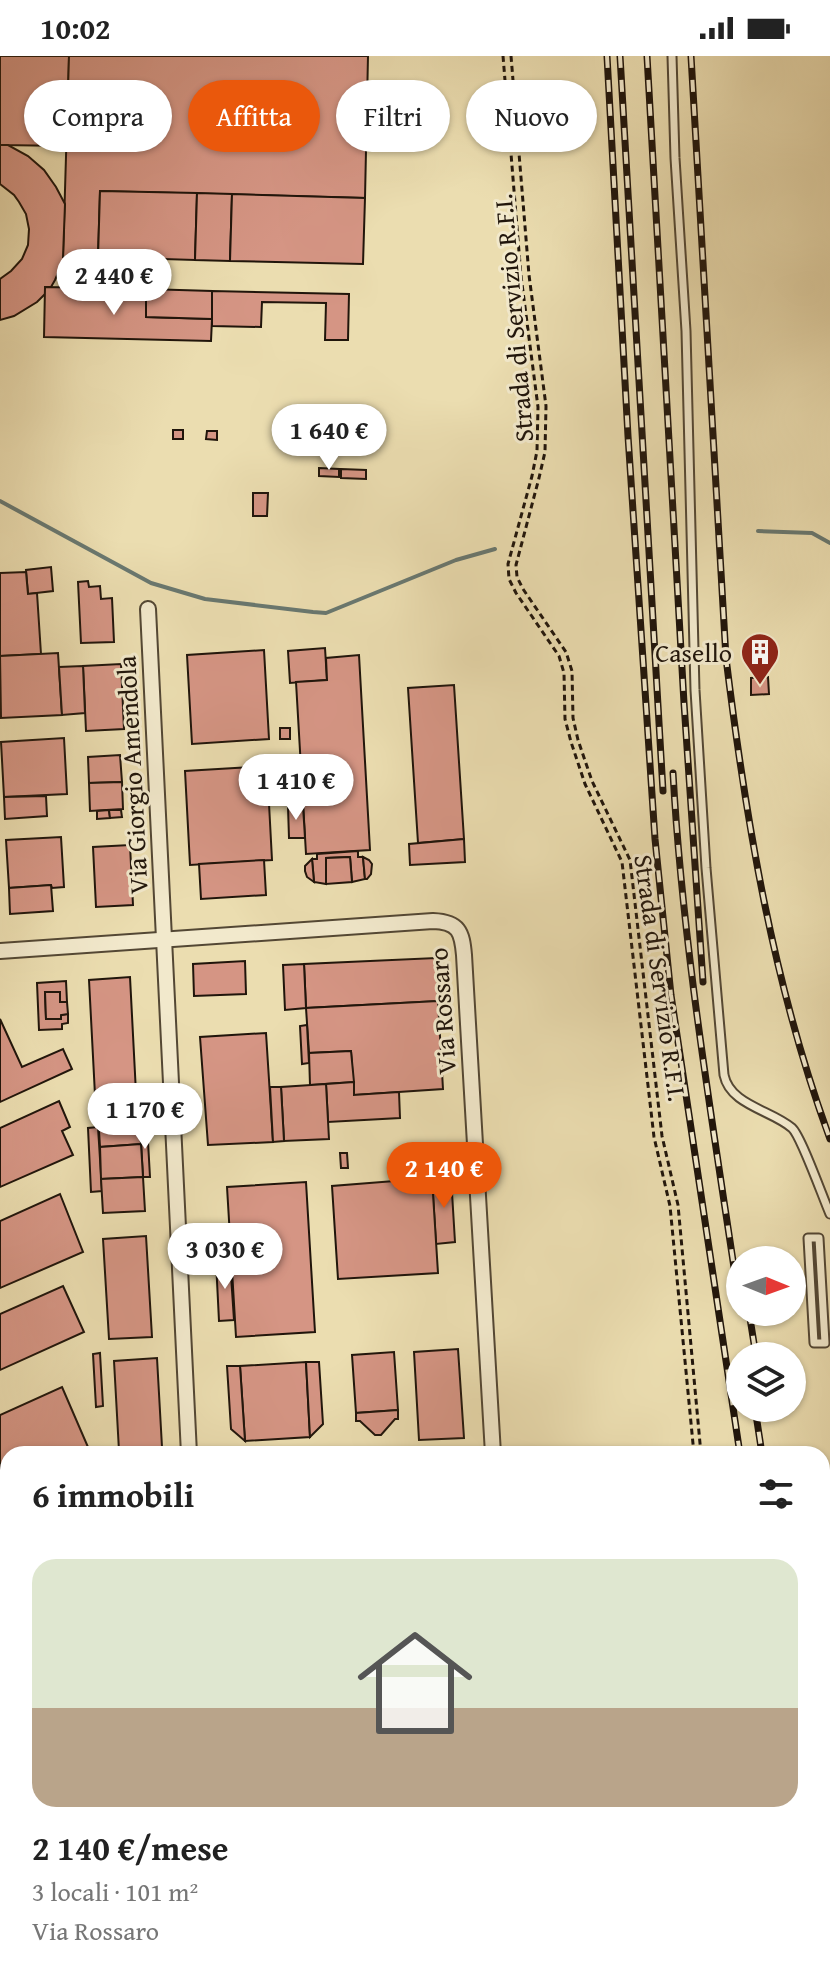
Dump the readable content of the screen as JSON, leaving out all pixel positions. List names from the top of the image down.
{
  "streets": {
    "street": ["Via Giorgio Amendola", "Via Rossaro"],
    "lane": ["Strada di Servizio R.F.I."]
  },
  "crossings": [
    ["Via Giorgio Amendola", "Via Rossaro"]
  ],
  "places": {
    "building": ["Casello"]
  },
  "north": "right",
  "page": {
    "status": "10:02",
    "chip": [
      "Compra",
      "Affitta",
      "Filtri",
      "Nuovo"
    ],
    "price": [
      "2 440 €",
      "1 640 €",
      "1 410 €",
      "1 170 €",
      "2 140 €",
      "3 030 €"
    ],
    "heading": "6 immobili",
    "list": [
      {
        "name": "2 140 €/mese",
        "note": "3 locali · 101 m² · Via Rossaro"
      }
    ]
  }
}
